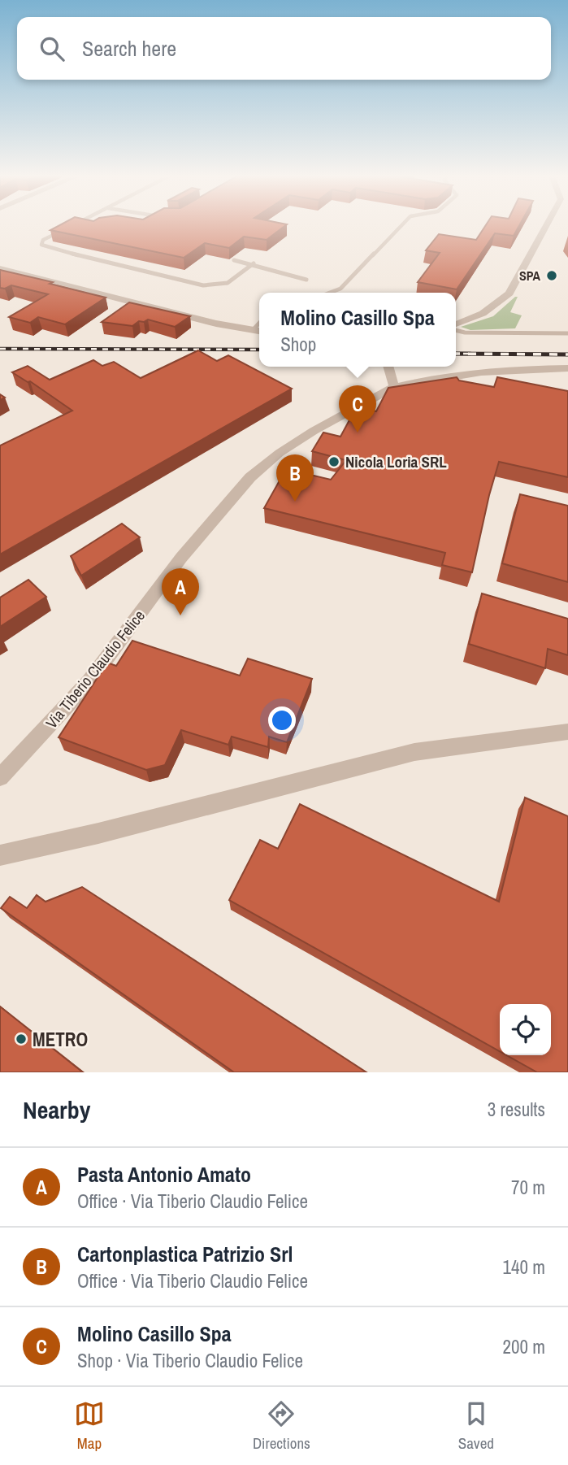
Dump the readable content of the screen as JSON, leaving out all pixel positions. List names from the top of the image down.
{
  "streets": {
    "street": ["Via Tiberio Claudio Felice"]
  },
  "places": ["SPA", "Nicola Loria SRL", "METRO"],
  "page": {
    "search": "Search here",
    "popup": ["Molino Casillo Spa", "Shop"],
    "pins": ["C", "B", "A"],
    "heading": ["Nearby", "3 results"],
    "list": [
      {
        "mark": "A",
        "name": "Pasta Antonio Amato",
        "note": "Office · Via Tiberio Claudio Felice",
        "value": "70 m"
      },
      {
        "mark": "B",
        "name": "Cartonplastica Patrizio Srl",
        "note": "Office · Via Tiberio Claudio Felice",
        "value": "140 m"
      },
      {
        "mark": "C",
        "name": "Molino Casillo Spa",
        "note": "Shop · Via Tiberio Claudio Felice",
        "value": "200 m"
      }
    ],
    "nav": ["Map", "Directions", "Saved"]
  }
}
